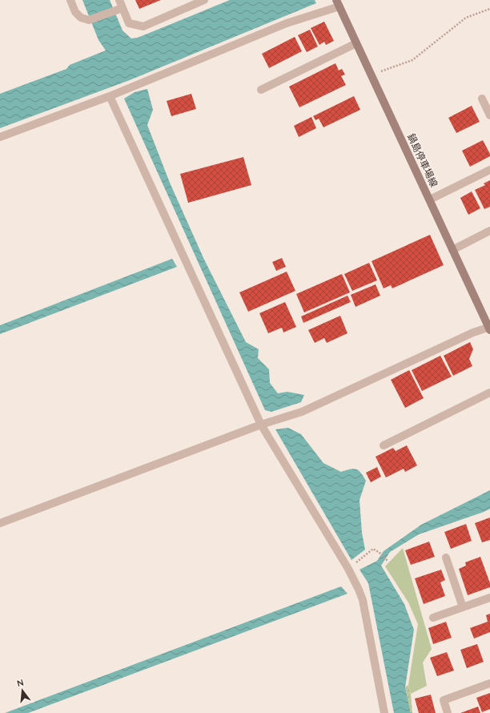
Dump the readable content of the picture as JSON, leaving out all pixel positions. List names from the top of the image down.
{
  "streets": {
    "main road": ["鍋島停車場線"]
  },
  "north": "top"
}
